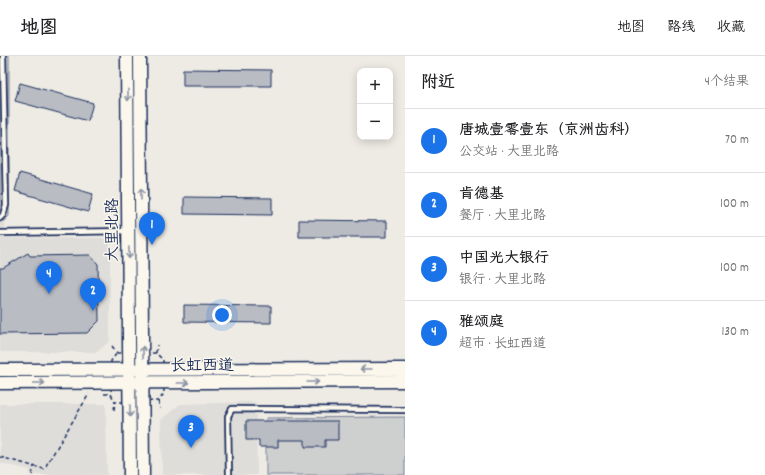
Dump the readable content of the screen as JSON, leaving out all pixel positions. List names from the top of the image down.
{
  "streets": {
    "main road": ["大里北路", "长虹西道"]
  },
  "crossings": [
    ["大里北路", "长虹西道"]
  ],
  "page": {
    "header": "地图",
    "nav": ["地图", "路线", "收藏"],
    "heading": ["附近", "4个结果"],
    "map_buttons": ["+", "−"],
    "list": [
      {
        "mark": "1",
        "name": "唐城壹零壹东（京洲齿科）",
        "note": "公交站 · 大里北路",
        "value": "70 m"
      },
      {
        "mark": "2",
        "name": "肯德基",
        "note": "餐厅 · 大里北路",
        "value": "100 m"
      },
      {
        "mark": "3",
        "name": "中国光大银行",
        "note": "银行 · 大里北路",
        "value": "100 m"
      },
      {
        "mark": "4",
        "name": "雅颂庭",
        "note": "超市 · 长虹西道",
        "value": "130 m"
      }
    ],
    "pins": [
      "1",
      "4",
      "2",
      "3"
    ]
  }
}
